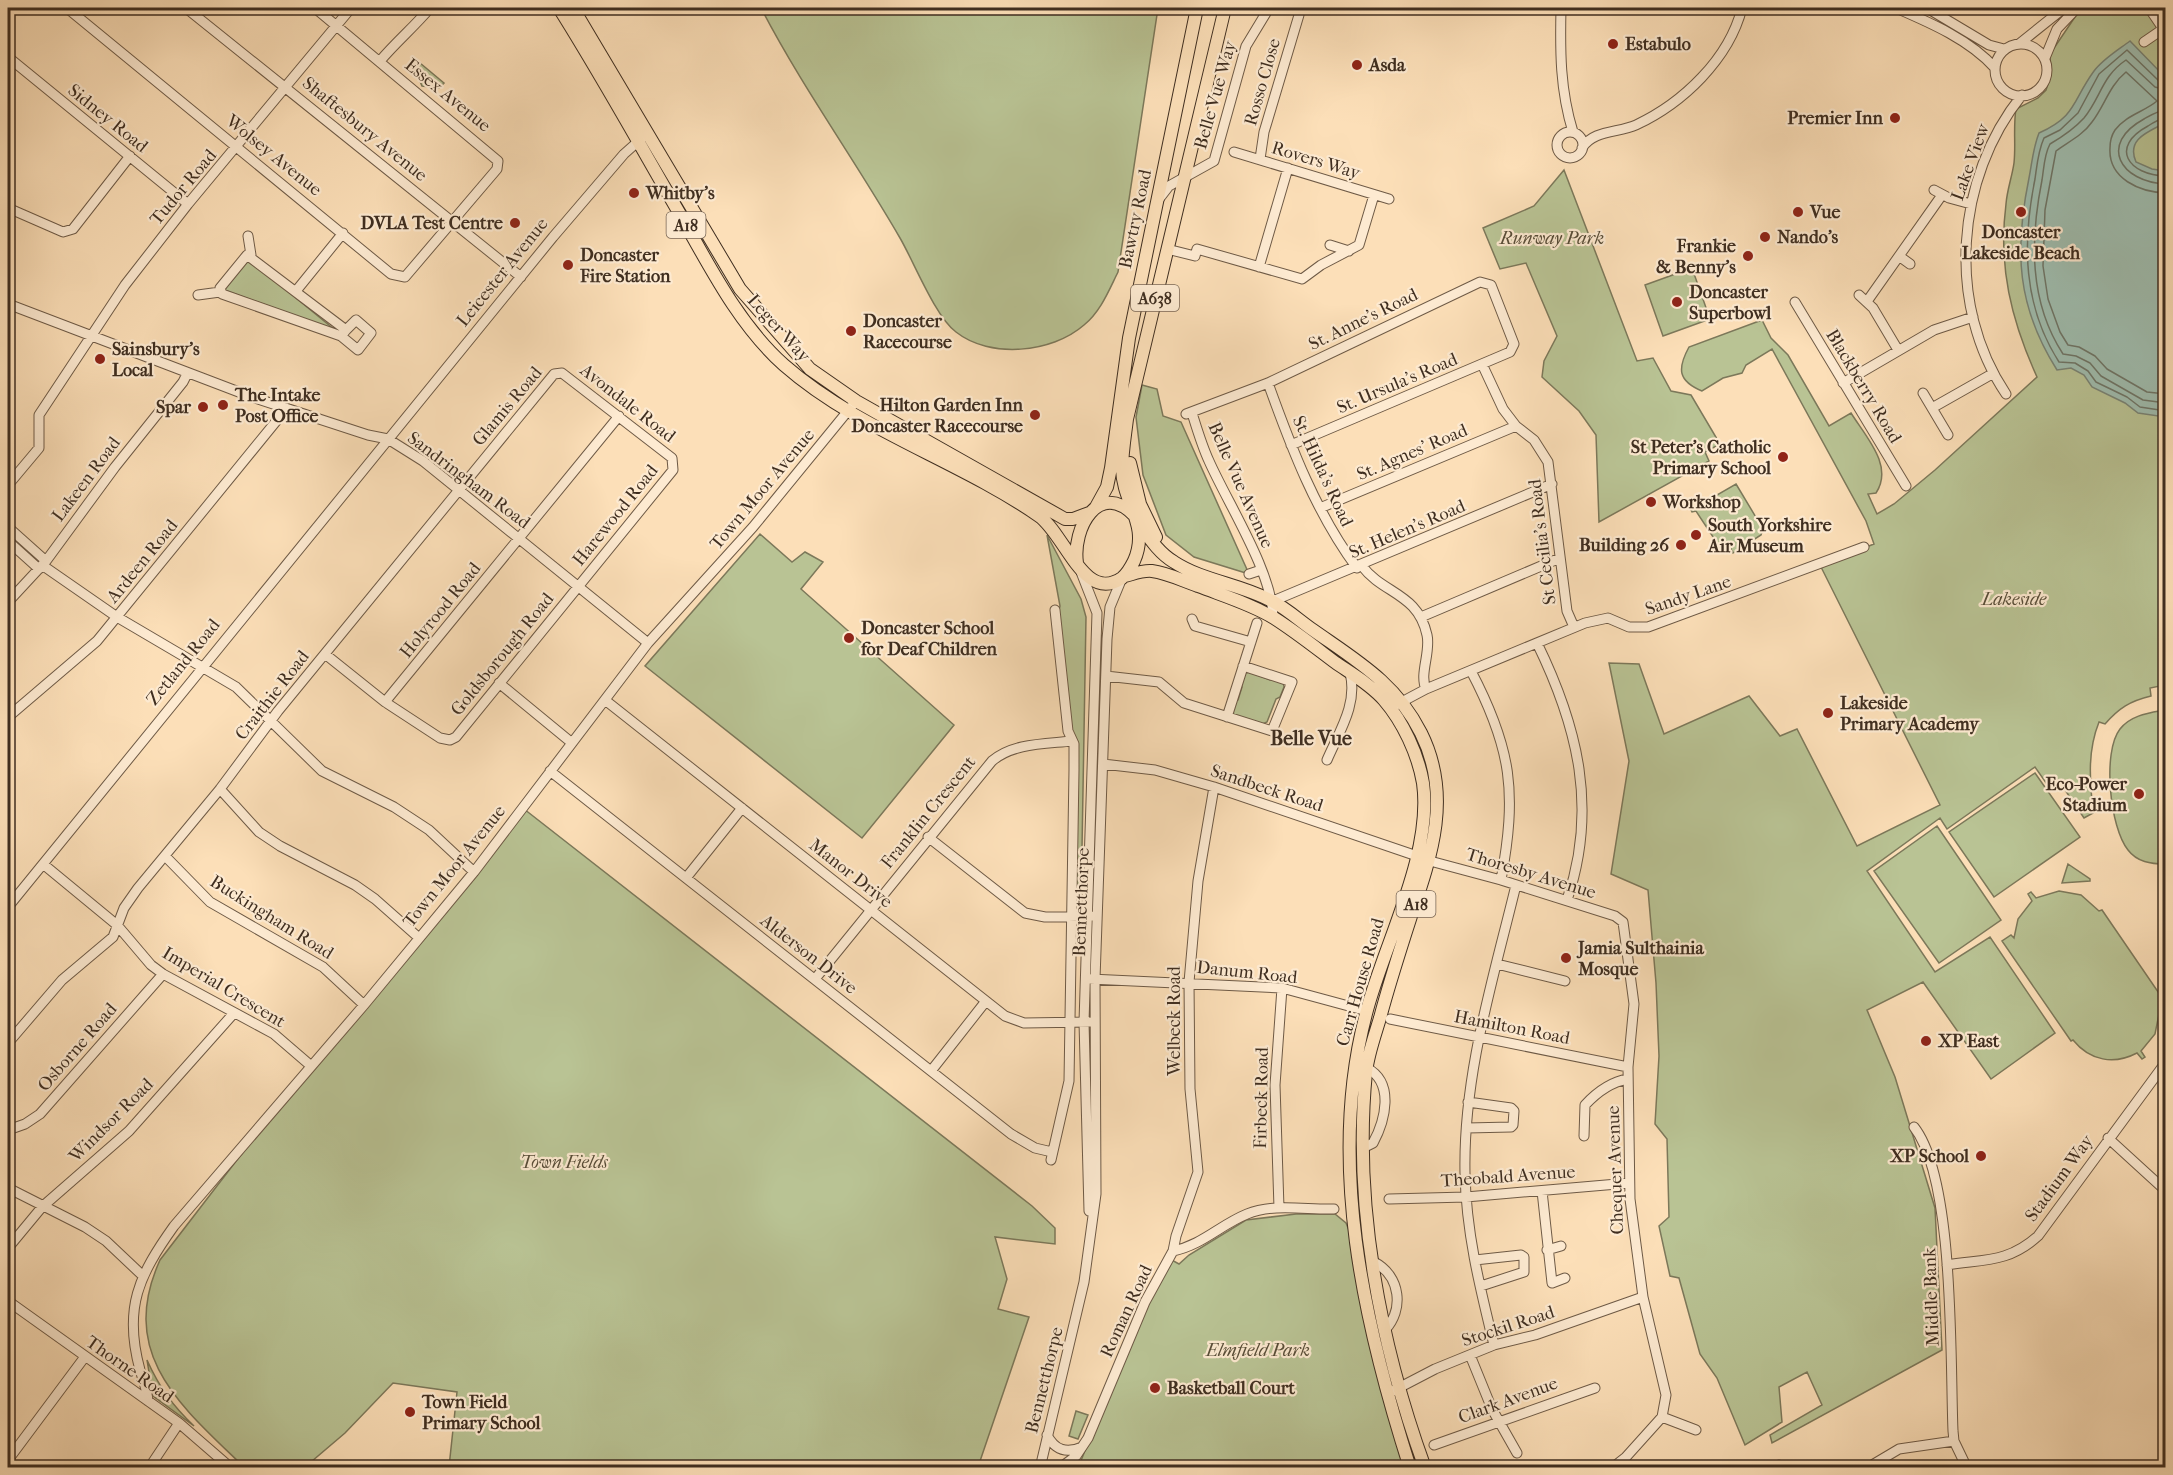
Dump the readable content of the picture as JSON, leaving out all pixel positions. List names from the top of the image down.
{
  "streets": {
    "highway": [
      "Bawtry Road",
      "A18",
      "A638",
      "Leger Way",
      "Carr House Road"
    ],
    "street": [
      "Rosso Close",
      "Essex Avenue",
      "Belle Vue Way",
      "Sidney Road",
      "Shaftesbury Avenue",
      "Wolsey Avenue",
      "Rovers Way",
      "Lake View",
      "Tudor Road",
      "Leicester Avenue",
      "St. Anne's Road",
      "St. Ursula's Road",
      "Blackberry Road",
      "Avondale Road",
      "Glamis Road",
      "St. Agnes' Road",
      "St. Hilda's Road",
      "Lakeen Road",
      "Sandringham Road",
      "Belle Vue Avenue",
      "Town Moor Avenue",
      "Harewood Road",
      "St. Helen's Road",
      "St Cecilia's Road",
      "Ardeen Road",
      "Sandy Lane",
      "Holyrood Road",
      "Goldsborough Road",
      "Zetland Road",
      "Craithie Road",
      "Sandbeck Road",
      "Franklin Crescent",
      "Manor Drive",
      "Thoresby Avenue",
      "Bennetthorpe",
      "Buckingham Road",
      "Alderson Drive",
      "Danum Road",
      "Imperial Crescent",
      "Welbeck Road",
      "Hamilton Road",
      "Osborne Road",
      "Firbeck Road",
      "Windsor Road",
      "Chequer Avenue",
      "Theobald Avenue",
      "Stadium Way",
      "Middle Bank",
      "Roman Road",
      "Stockil Road",
      "Thorne Road",
      "Clark Avenue"
    ]
  },
  "crossings": [
    ["Rosso Close", "Rovers Way"],
    ["Essex Avenue", "Shaftesbury Avenue"],
    ["Essex Avenue", "Wolsey Avenue"],
    ["Essex Avenue", "Tudor Road"],
    ["Belle Vue Way", "Bawtry Road"],
    ["Sidney Road", "Tudor Road"],
    ["Shaftesbury Avenue", "Wolsey Avenue"],
    ["Shaftesbury Avenue", "Tudor Road"],
    ["Shaftesbury Avenue", "Leicester Avenue"],
    ["Wolsey Avenue", "Tudor Road"],
    ["Tudor Road", "Sandringham Road"],
    ["Bawtry Road", "Leger Way"],
    ["Bawtry Road", "Bennetthorpe"],
    ["Bawtry Road", "Carr House Road"],
    ["Leicester Avenue", "Leger Way"],
    ["Leicester Avenue", "Sandringham Road"],
    ["Leicester Avenue", "Zetland Road"],
    ["St. Anne's Road", "St. Ursula's Road"],
    ["St. Anne's Road", "St. Hilda's Road"],
    ["St. Anne's Road", "Belle Vue Avenue"],
    ["Leger Way", "Town Moor Avenue"],
    ["Leger Way", "Bennetthorpe"],
    ["Leger Way", "Carr House Road"],
    ["St. Ursula's Road", "St. Hilda's Road"],
    ["St. Ursula's Road", "St Cecilia's Road"],
    ["Avondale Road", "Glamis Road"],
    ["Avondale Road", "Harewood Road"],
    ["Avondale Road", "Holyrood Road"],
    ["Glamis Road", "Sandringham Road"],
    ["Glamis Road", "Craithie Road"],
    ["St. Agnes' Road", "St. Hilda's Road"],
    ["St. Agnes' Road", "St Cecilia's Road"],
    ["St. Hilda's Road", "St. Helen's Road"],
    ["St. Hilda's Road", "Sandy Lane"],
    ["Lakeen Road", "Sandringham Road"],
    ["Sandringham Road", "Town Moor Avenue"],
    ["Sandringham Road", "Harewood Road"],
    ["Sandringham Road", "Ardeen Road"],
    ["Sandringham Road", "Holyrood Road"],
    ["Sandringham Road", "Goldsborough Road"],
    ["Sandringham Road", "Zetland Road"],
    ["Sandringham Road", "Craithie Road"],
    ["Belle Vue Avenue", "St. Helen's Road"],
    ["Belle Vue Avenue", "Carr House Road"],
    ["Town Moor Avenue", "Manor Drive"],
    ["Town Moor Avenue", "Buckingham Road"],
    ["Town Moor Avenue", "Alderson Drive"],
    ["Town Moor Avenue", "Imperial Crescent"],
    ["Town Moor Avenue", "Thorne Road"],
    ["Harewood Road", "Goldsborough Road"],
    ["St. Helen's Road", "St Cecilia's Road"],
    ["St. Helen's Road", "Carr House Road"],
    ["St Cecilia's Road", "Sandy Lane"],
    ["Sandy Lane", "Carr House Road"],
    ["Holyrood Road", "Goldsborough Road"],
    ["Zetland Road", "Imperial Crescent"],
    ["Craithie Road", "Buckingham Road"],
    ["Craithie Road", "Imperial Crescent"],
    ["Sandbeck Road", "Bennetthorpe"],
    ["Sandbeck Road", "Carr House Road"],
    ["Sandbeck Road", "Welbeck Road"],
    ["Franklin Crescent", "Manor Drive"],
    ["Franklin Crescent", "Bennetthorpe"],
    ["Franklin Crescent", "Alderson Drive"],
    ["Manor Drive", "Bennetthorpe"],
    ["Thoresby Avenue", "Carr House Road"],
    ["Thoresby Avenue", "Chequer Avenue"],
    ["Bennetthorpe", "Alderson Drive"],
    ["Bennetthorpe", "Danum Road"],
    ["Bennetthorpe", "Carr House Road"],
    ["Danum Road", "Carr House Road"],
    ["Danum Road", "Welbeck Road"],
    ["Danum Road", "Firbeck Road"],
    ["Carr House Road", "Stockil Road"],
    ["Imperial Crescent", "Osborne Road"],
    ["Imperial Crescent", "Windsor Road"],
    ["Welbeck Road", "Roman Road"],
    ["Hamilton Road", "Chequer Avenue"],
    ["Firbeck Road", "Roman Road"],
    ["Chequer Avenue", "Theobald Avenue"],
    ["Chequer Avenue", "Stockil Road"],
    ["Stadium Way", "Middle Bank"]
  ],
  "districts": ["Belle Vue"],
  "parks": [
    "Runway Park",
    "Lakeside",
    "Town Fields",
    "Elmfield Park"
  ],
  "places": [
    "Estabulo",
    "Asda",
    "Premier Inn",
    "Whitby's",
    "Vue",
    "Doncaster Lakeside Beach",
    "DVLA Test Centre",
    "Nando's",
    "Frankie & Benny's",
    "Doncaster Fire Station",
    "Doncaster Superbowl",
    "Doncaster Racecourse",
    "Sainsbury's Local",
    "The Intake Post Office",
    "Spar",
    "Hilton Garden Inn Doncaster Racecourse",
    "St Peter's Catholic Primary School",
    "Workshop",
    "South Yorkshire Air Museum",
    "Building 26",
    "Doncaster School for Deaf Children",
    "Lakeside Primary Academy",
    "Eco-Power Stadium",
    "Jamia Sulthainia Mosque",
    "XP East",
    "XP School",
    "Basketball Court",
    "Town Field Primary School"
  ]
}
